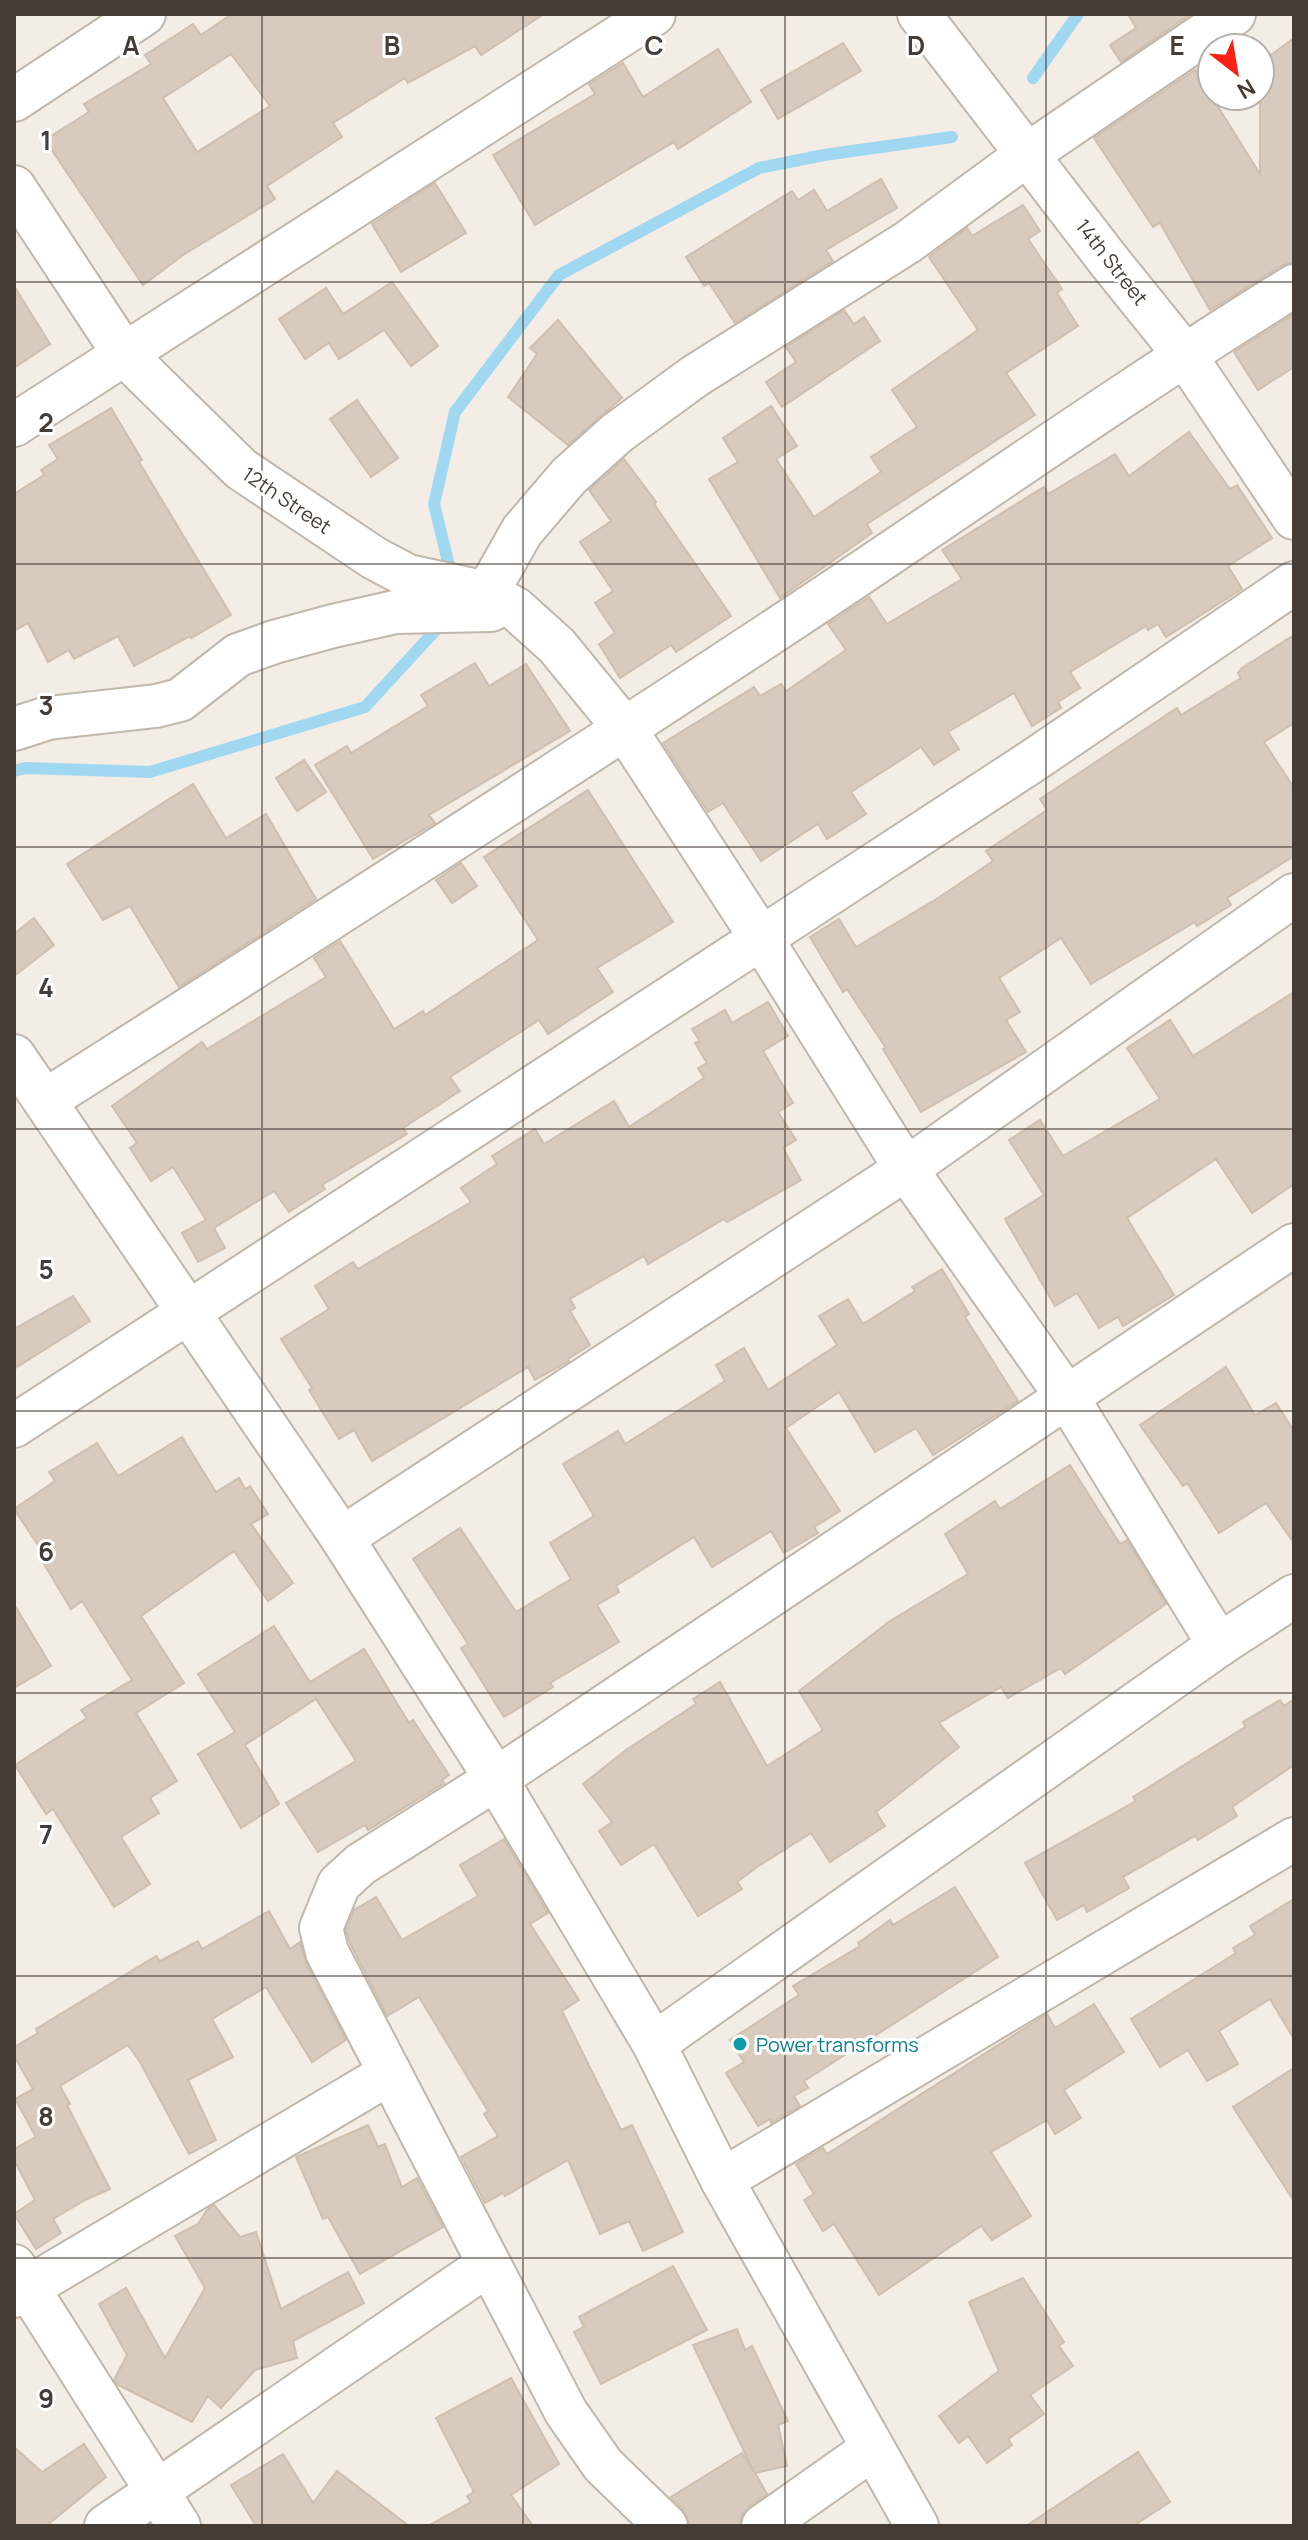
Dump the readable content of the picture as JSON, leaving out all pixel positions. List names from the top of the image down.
{
  "streets": {
    "street": ["14th Street", "12th Street"]
  },
  "places": ["Power transforms"],
  "north": "bottom right",
  "grid": {
    "columns": [
      "A",
      "B",
      "C",
      "D",
      "E"
    ],
    "rows": [
      "1",
      "2",
      "3",
      "4",
      "5",
      "6",
      "7",
      "8",
      "9"
    ]
  }
}
